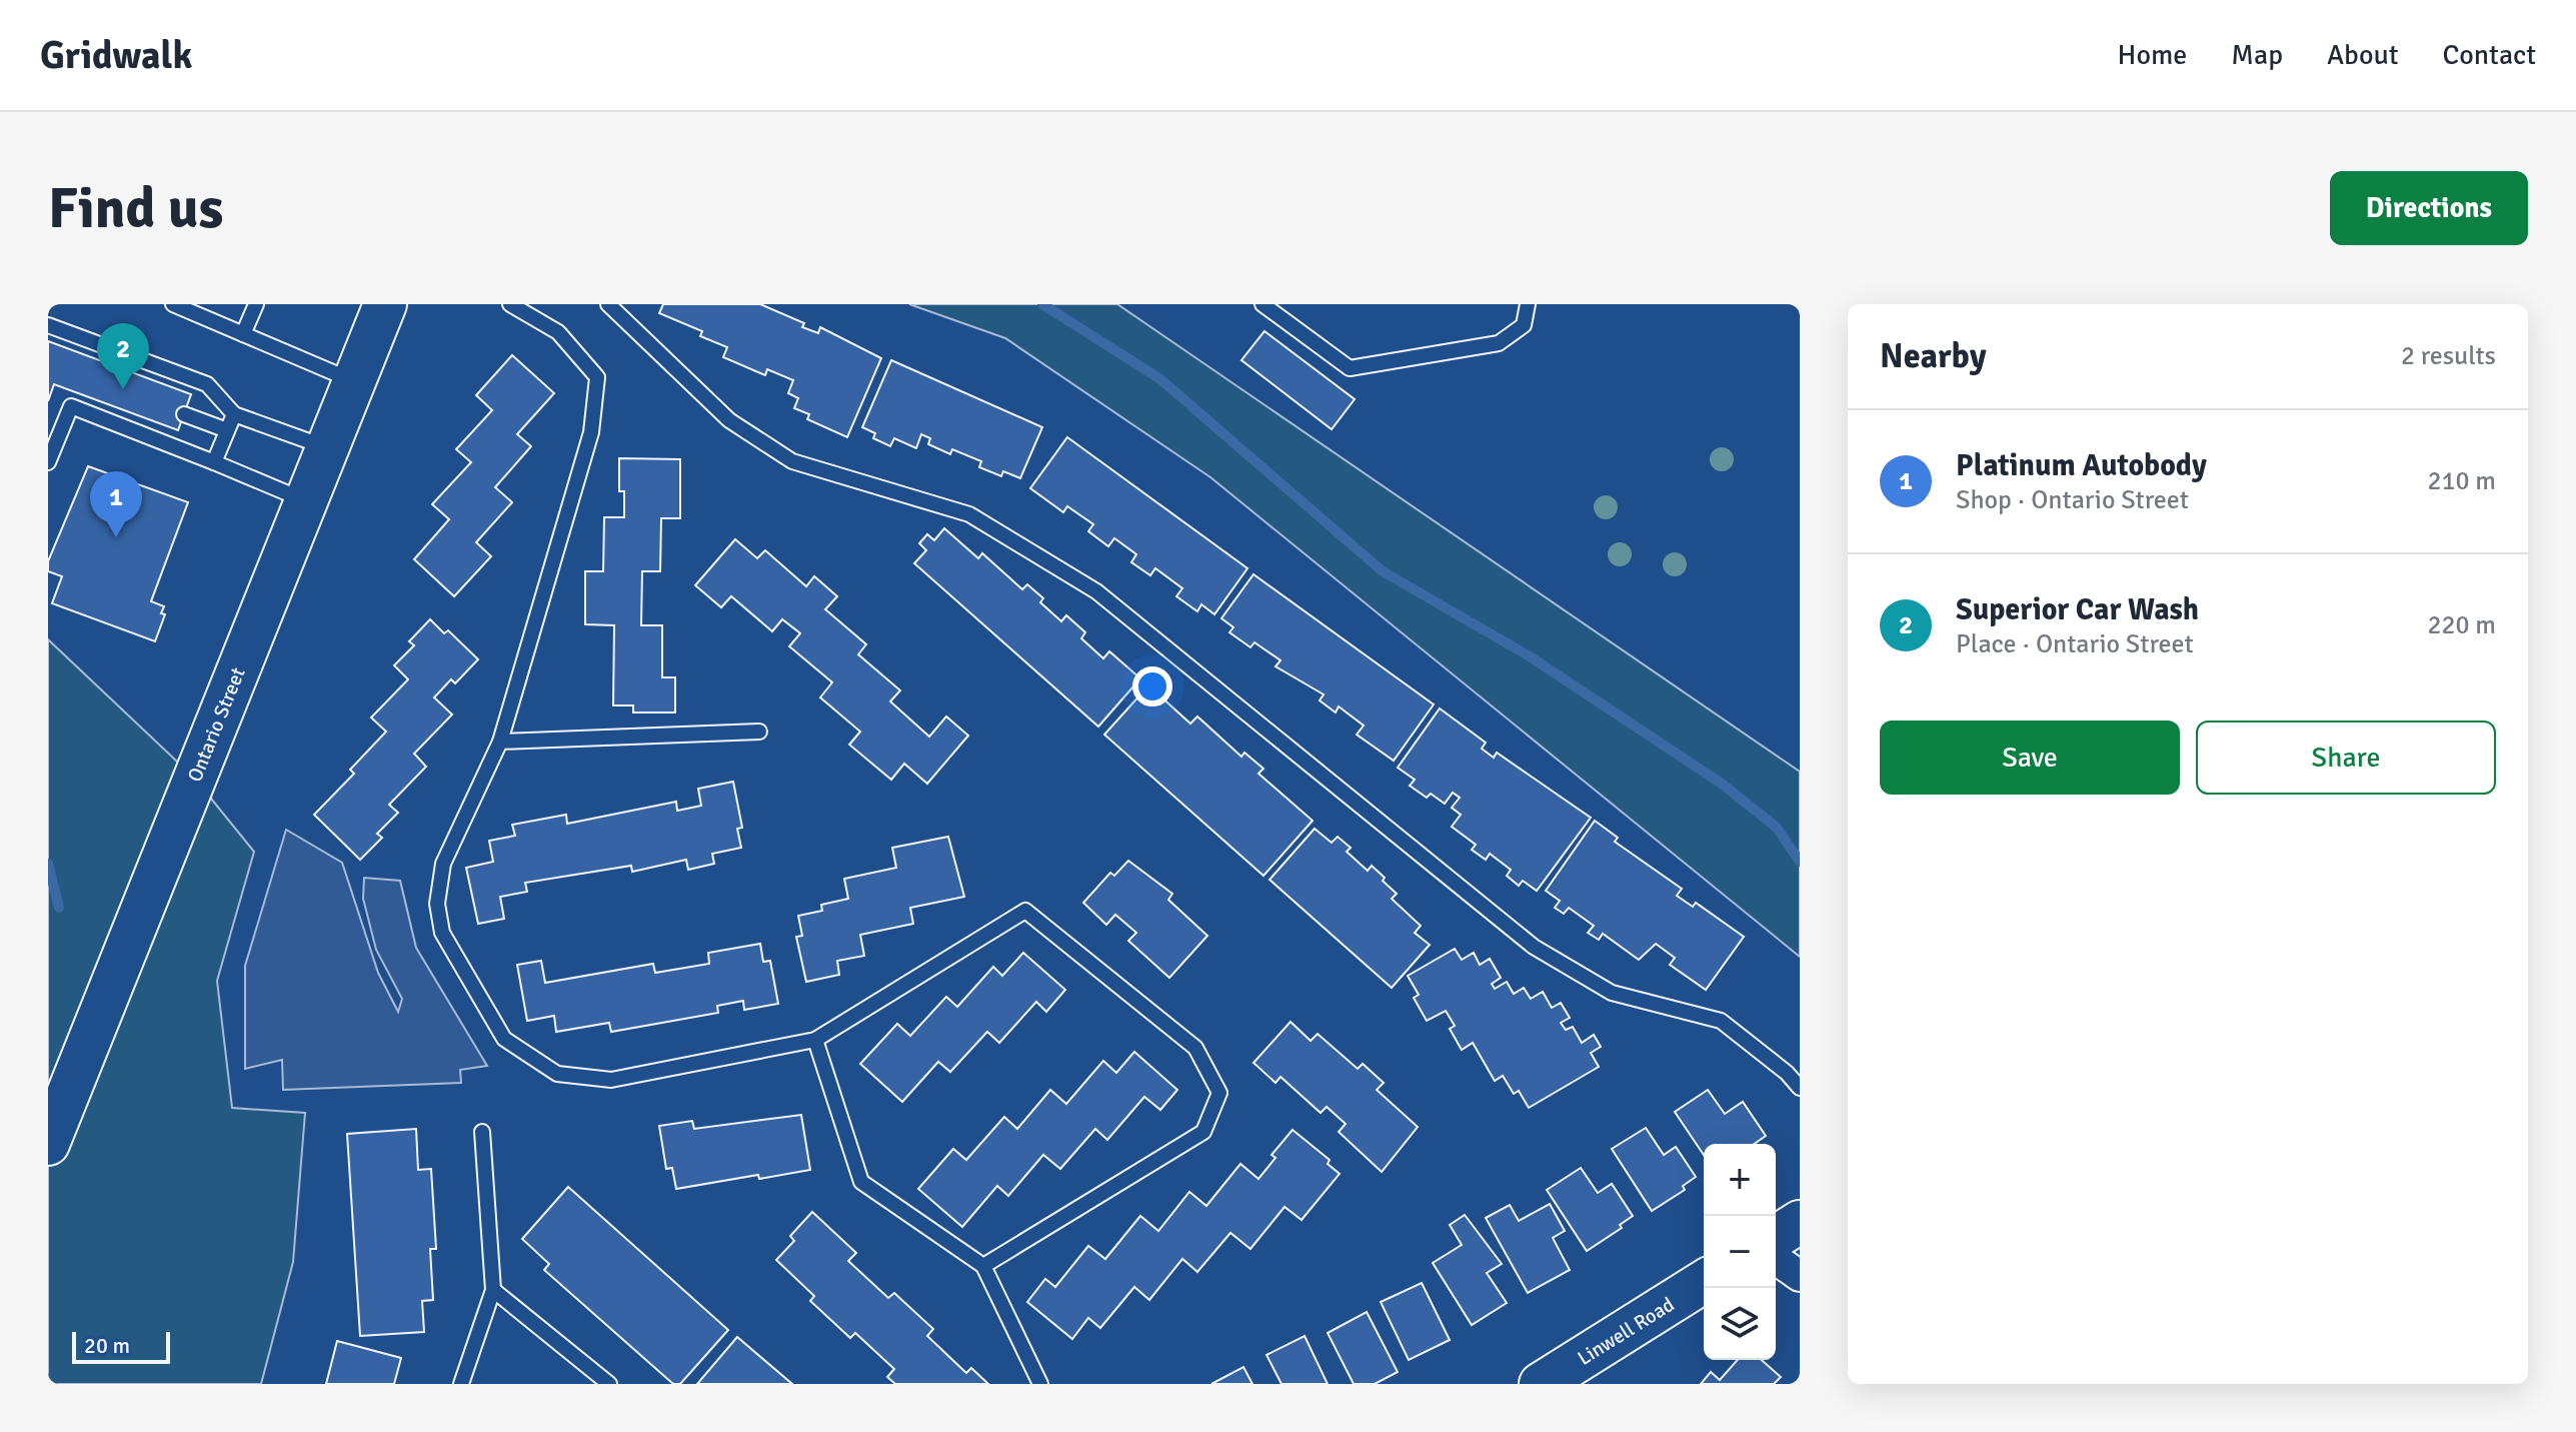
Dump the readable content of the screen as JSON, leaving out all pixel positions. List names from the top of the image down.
{
  "streets": {
    "main road": ["Ontario Street", "Linwell Road"]
  },
  "scale_bar": "20 m",
  "page": {
    "header": "Gridwalk",
    "nav": [
      "Home",
      "Map",
      "About",
      "Contact"
    ],
    "buttons": [
      "Directions",
      ["Save", "Share"]
    ],
    "title": "Find us",
    "heading": ["Nearby", "2 results"],
    "pins": ["2", "1"],
    "list": [
      {
        "mark": "1",
        "name": "Platinum Autobody",
        "note": "Shop · Ontario Street",
        "value": "210 m"
      },
      {
        "mark": "2",
        "name": "Superior Car Wash",
        "note": "Place · Ontario Street",
        "value": "220 m"
      }
    ],
    "map_buttons": ["+", "−"],
    "scale": "20 m"
  }
}
